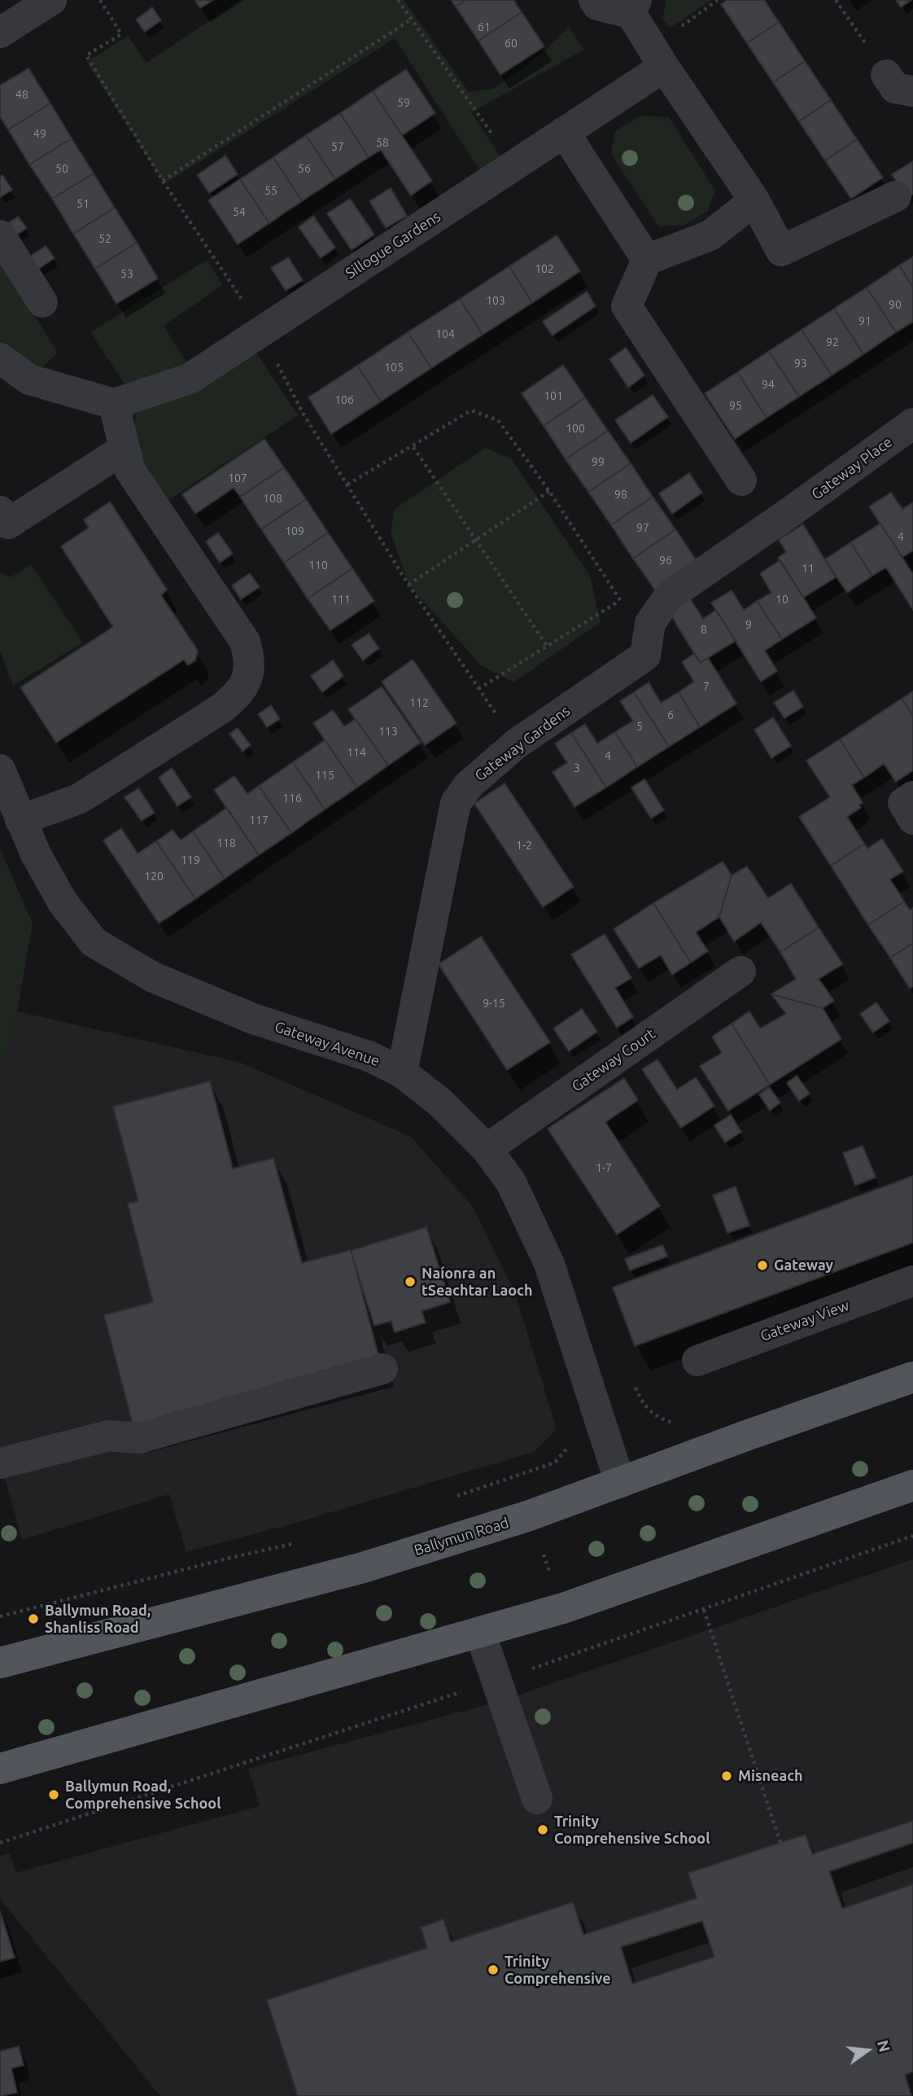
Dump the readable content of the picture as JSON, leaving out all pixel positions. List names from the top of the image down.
{
  "streets": {
    "main road": ["Ballymun Road"],
    "street": [
      "Sillogue Gardens",
      "Gateway Place",
      "Gateway Gardens",
      "Gateway Avenue",
      "Gateway Court",
      "Gateway View"
    ]
  },
  "crossings": [
    ["Gateway Place", "Gateway Gardens"],
    ["Gateway Gardens", "Gateway Avenue"],
    ["Gateway Avenue", "Gateway Court"],
    ["Gateway Avenue", "Ballymun Road"]
  ],
  "places": [
    "Gateway",
    "Naíonra an tSeachtar Laoch",
    "Ballymun Road, Shanliss Road",
    "Misneach",
    "Ballymun Road, Comprehensive School",
    "Trinity Comprehensive School",
    "Trinity Comprehensive"
  ],
  "house_numbers": [
    "61",
    "60",
    "48",
    "59",
    "49",
    "58",
    "57",
    "50",
    "56",
    "55",
    "51",
    "54",
    "52",
    "102",
    "53",
    "103",
    "90",
    "91",
    "104",
    "92",
    "93",
    "105",
    "94",
    "101",
    "106",
    "95",
    "100",
    "99",
    "107",
    "98",
    "108",
    "97",
    "109",
    "4",
    "96",
    "110",
    "11",
    "111",
    "10",
    "9",
    "8",
    "7",
    "112",
    "6",
    "5",
    "113",
    "114",
    "4",
    "3",
    "115",
    "116",
    "117",
    "118",
    "1-2",
    "119",
    "120",
    "9-15",
    "1-7"
  ],
  "north": "right"
}
